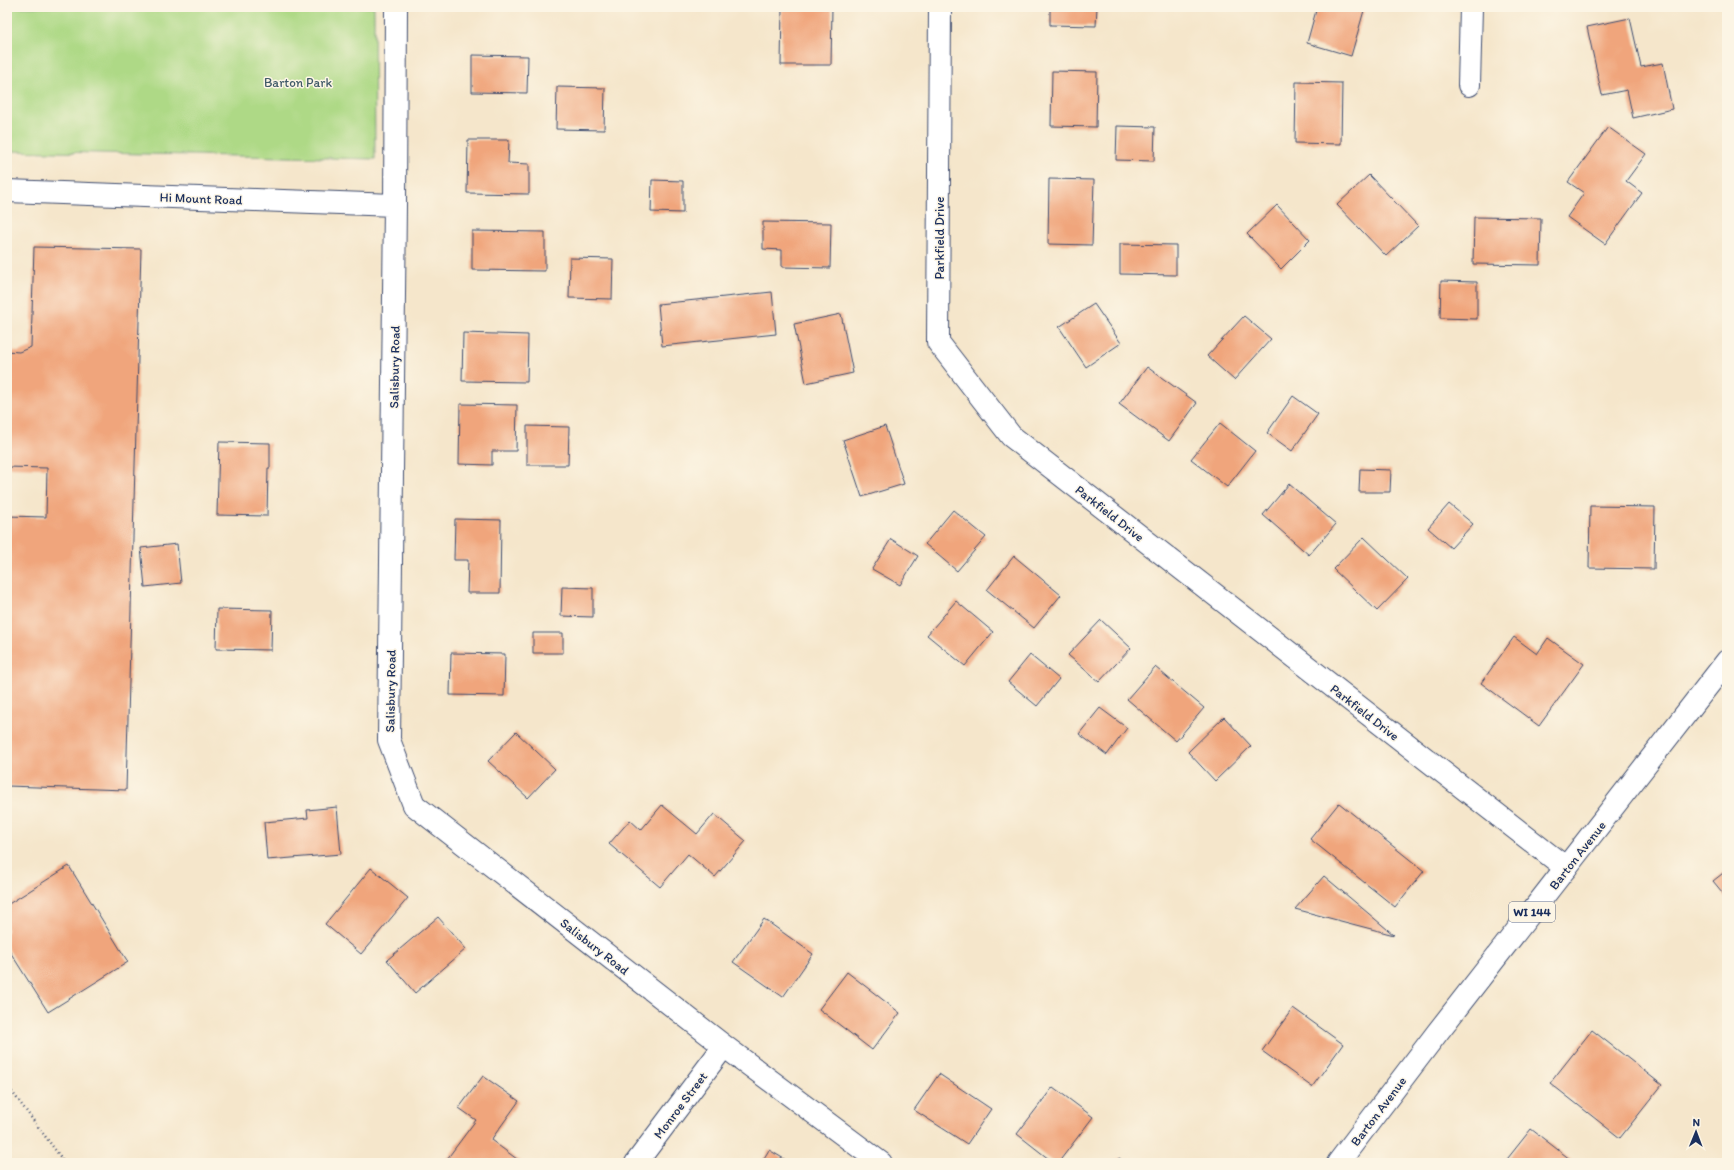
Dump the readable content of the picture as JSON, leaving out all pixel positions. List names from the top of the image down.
{
  "streets": {
    "street": [
      "Hi Mount Road",
      "Parkfield Drive",
      "Salisbury Road",
      "Barton Avenue",
      "WI 144",
      "Monroe Street"
    ]
  },
  "crossings": [
    ["Hi Mount Road", "Salisbury Road"],
    ["Parkfield Drive", "Barton Avenue"],
    ["Salisbury Road", "Monroe Street"]
  ],
  "parks": ["Barton Park"],
  "north": "top"
}
